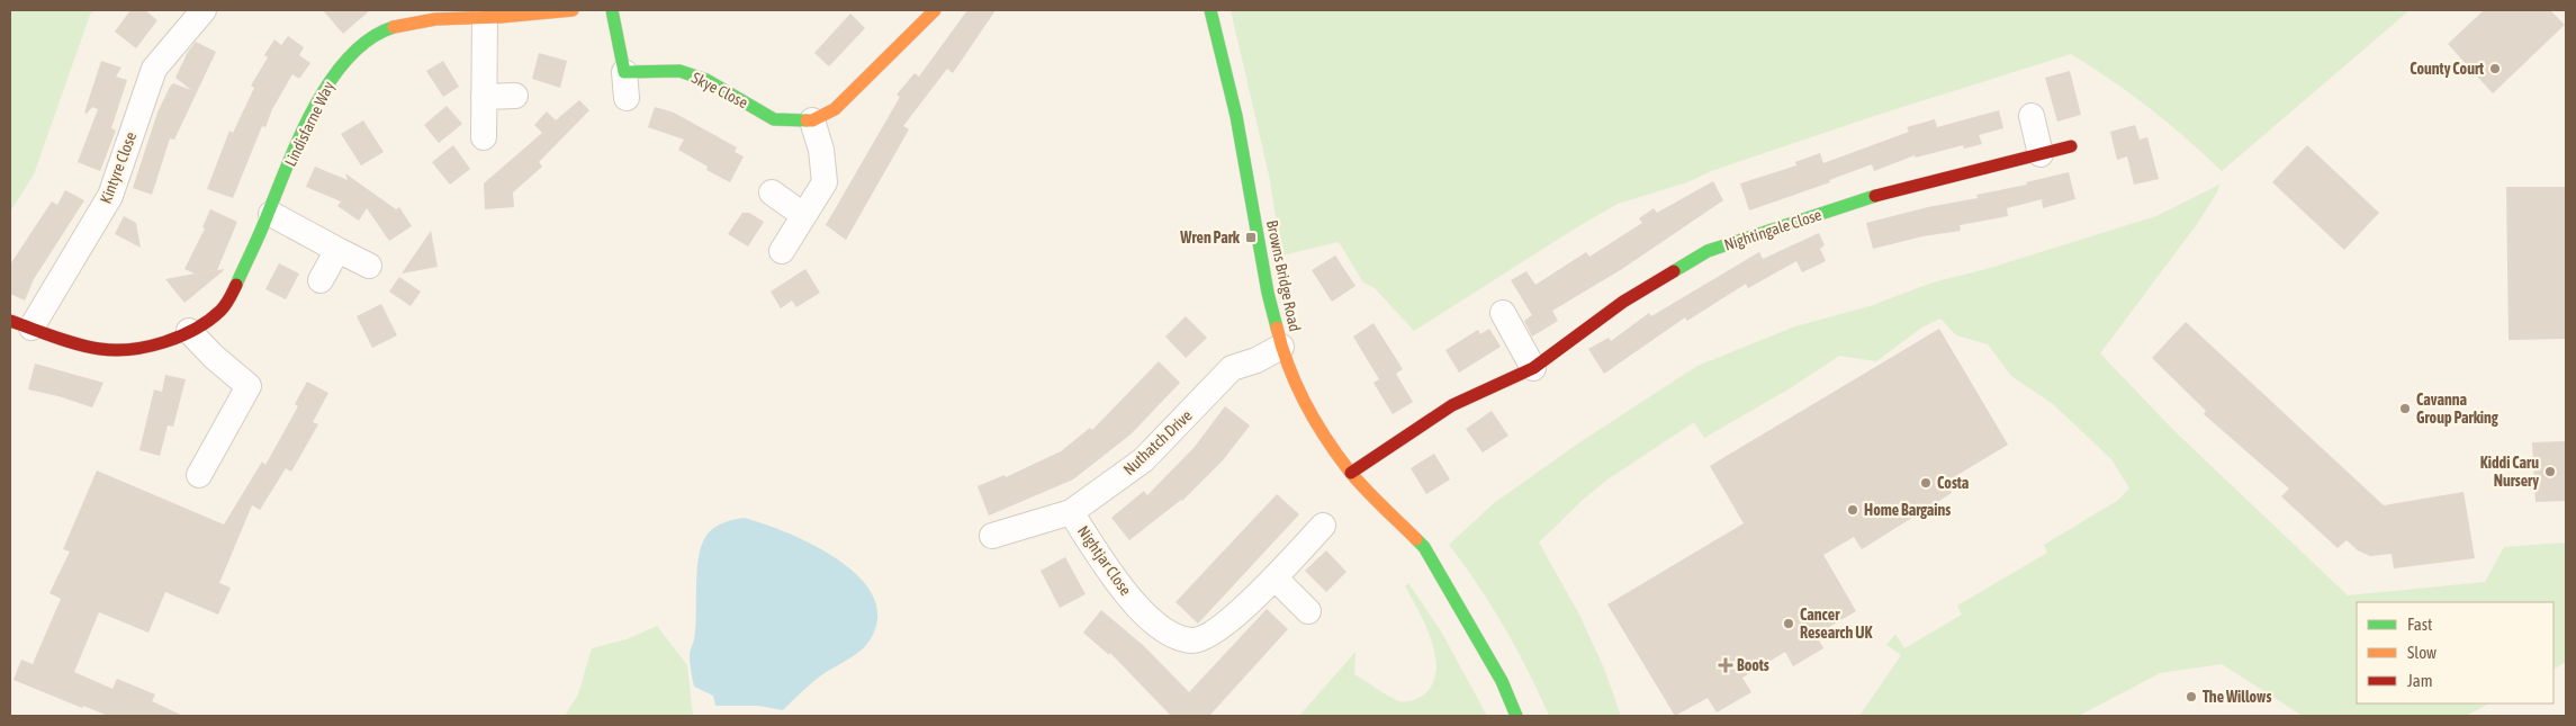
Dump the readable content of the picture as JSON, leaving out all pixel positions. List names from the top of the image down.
{
  "streets": {
    "street": [
      "Skye Close",
      "Lindisfarne Way",
      "Kintyre Close",
      "Nightingale Close",
      "Browns Bridge Road",
      "Nuthatch Drive",
      "Nightjar Close"
    ]
  },
  "crossings": [
    ["Lindisfarne Way", "Kintyre Close"],
    ["Nightingale Close", "Browns Bridge Road"],
    ["Browns Bridge Road", "Nuthatch Drive"],
    ["Nuthatch Drive", "Nightjar Close"]
  ],
  "places": {
    "other": [
      "County Court",
      "Cavanna Group Parking",
      "Kiddi Caru Nursery",
      "Costa",
      "Home Bargains",
      "Cancer Research UK",
      "The Willows"
    ],
    "transit": ["Wren Park"],
    "health": ["Boots"]
  },
  "legend": ["Fast", "Slow", "Jam"]
}
